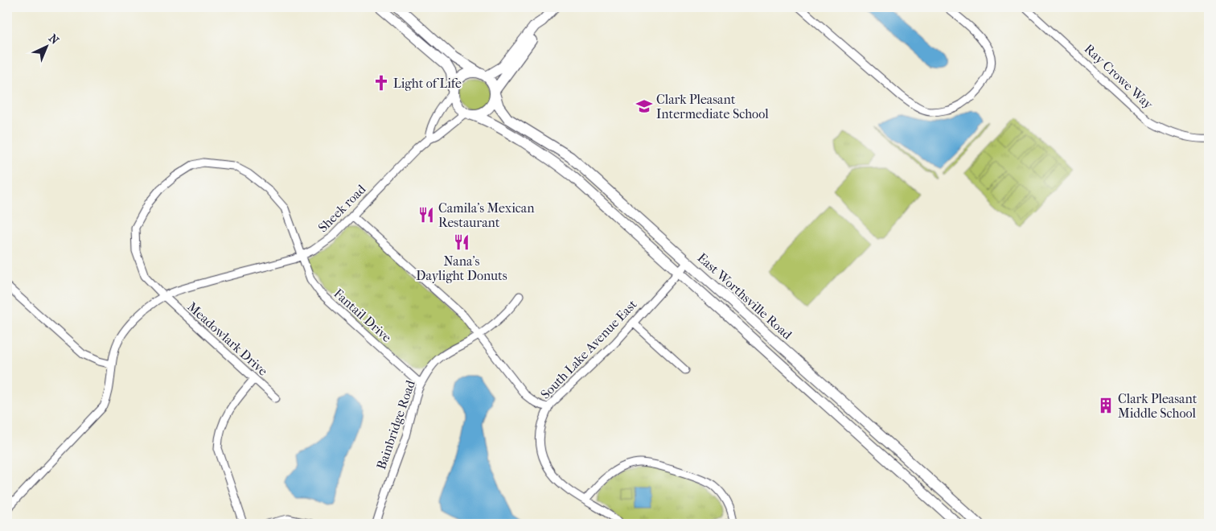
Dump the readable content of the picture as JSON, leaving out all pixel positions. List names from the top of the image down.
{
  "streets": {
    "main road": ["East Worthsville Road"],
    "street": [
      "Ray Crowe Way",
      "Sheek road",
      "Fantail Drive",
      "Meadowlark Drive",
      "South Lake Avenue East",
      "Bainbridge Road"
    ]
  },
  "crossings": [
    ["Sheek road", "East Worthsville Road"],
    ["Sheek road", "Fantail Drive"],
    ["Sheek road", "Meadowlark Drive"],
    ["East Worthsville Road", "South Lake Avenue East"],
    ["Fantail Drive", "Meadowlark Drive"],
    ["Fantail Drive", "Bainbridge Road"]
  ],
  "places": {
    "church": ["Light of Life"],
    "school or university": ["Clark Pleasant Intermediate School"],
    "restaurant": ["Camila's Mexican Restaurant", "Nana's Daylight Donuts"],
    "building": ["Clark Pleasant Middle School"]
  },
  "north": "top right"
}
